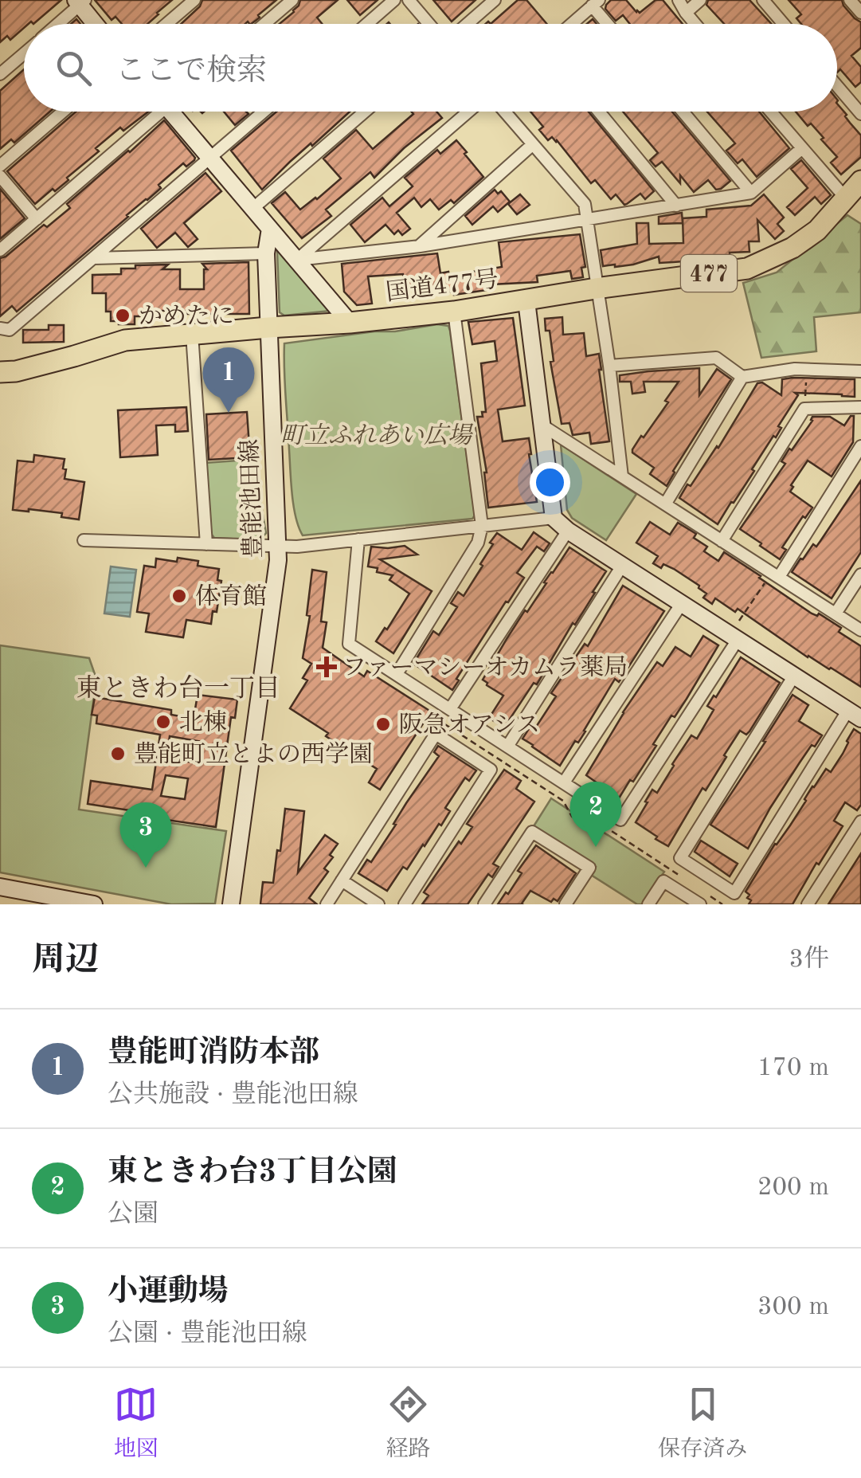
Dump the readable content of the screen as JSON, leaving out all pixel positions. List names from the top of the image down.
{
  "streets": {
    "highway": ["477", "国道477号"],
    "street": ["豊能池田線"]
  },
  "crossings": [
    ["国道477号", "豊能池田線"]
  ],
  "districts": ["東ときわ台一丁目"],
  "parks": ["町立ふれあい広場"],
  "places": {
    "other": [
      "かめたに",
      "体育館",
      "北棟",
      "阪急オアシス",
      "豊能町立とよの西学園"
    ],
    "health": ["ファーマシーオカムラ薬局"]
  },
  "page": {
    "search": "ここで検索",
    "pins": ["1", "2", "3"],
    "heading": ["周辺", "3件"],
    "list": [
      {
        "mark": "1",
        "name": "豊能町消防本部",
        "note": "公共施設 · 豊能池田線",
        "value": "170 m"
      },
      {
        "mark": "2",
        "name": "東ときわ台3丁目公園",
        "note": "公園",
        "value": "200 m"
      },
      {
        "mark": "3",
        "name": "小運動場",
        "note": "公園 · 豊能池田線",
        "value": "300 m"
      }
    ],
    "nav": ["地図", "経路", "保存済み"]
  }
}
